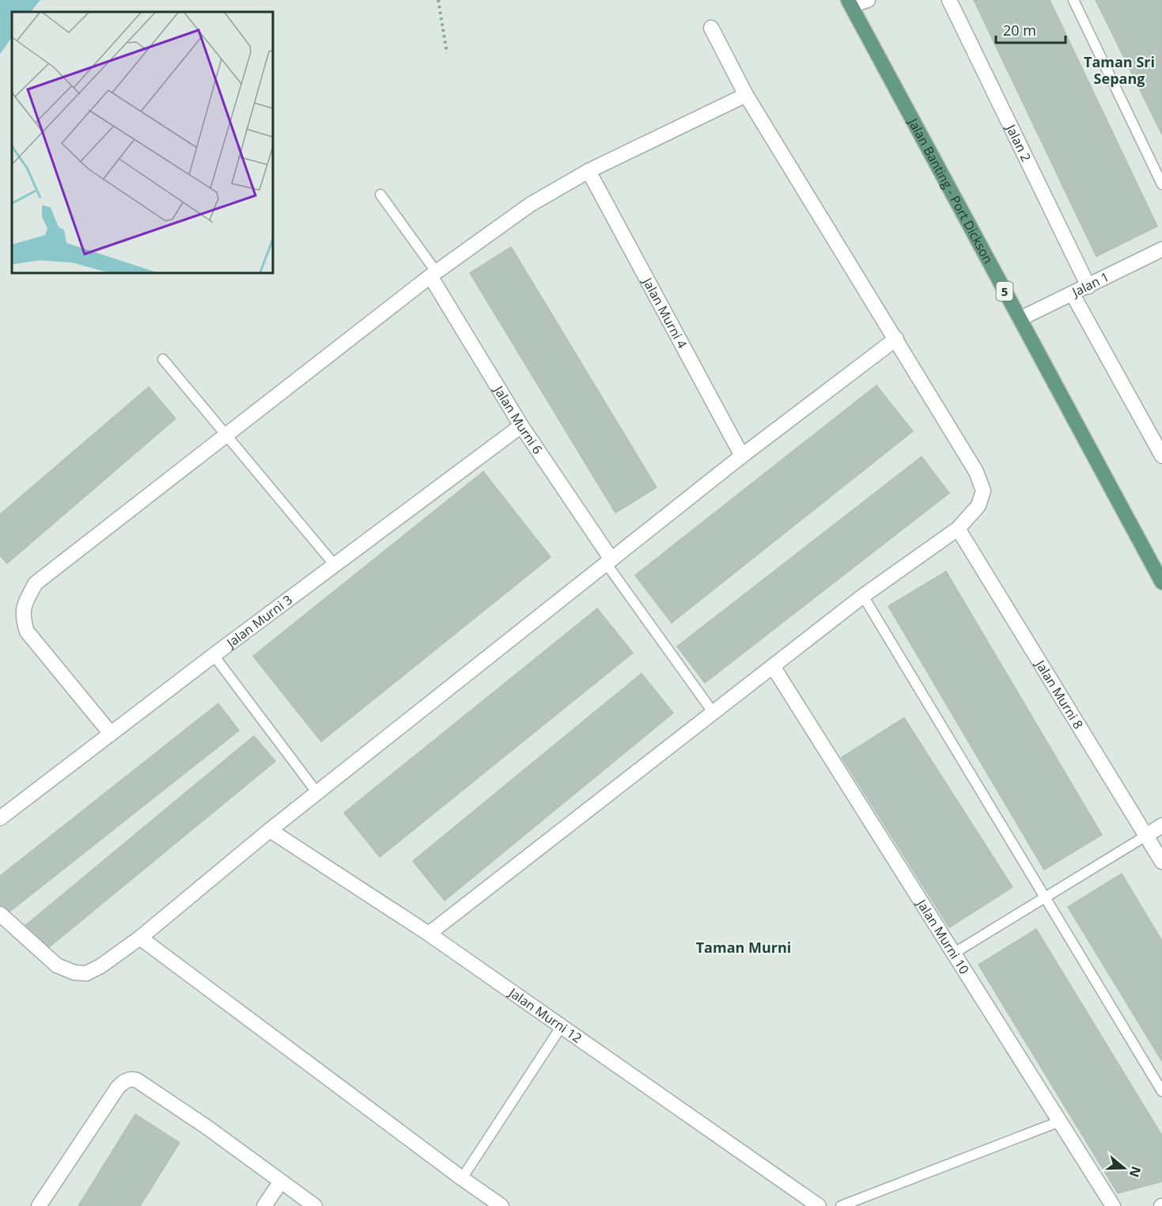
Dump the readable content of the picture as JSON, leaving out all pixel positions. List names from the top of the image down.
{
  "streets": {
    "main road": ["Jalan Banting - Port Dickson", "5"],
    "street": [
      "Jalan 2",
      "Jalan 1",
      "Jalan Murni 4",
      "Jalan Murni 6",
      "Jalan Murni 3",
      "Jalan Murni 8",
      "Jalan Murni 10",
      "Jalan Murni 12"
    ]
  },
  "crossings": [
    ["Jalan 2", "Jalan 1"],
    ["Jalan Banting - Port Dickson", "Jalan 1"],
    ["Jalan Murni 6", "Jalan Murni 3"]
  ],
  "districts": ["Taman Sri Sepang", "Taman Murni"],
  "scale_bar": "20 m",
  "north": "right"
}
